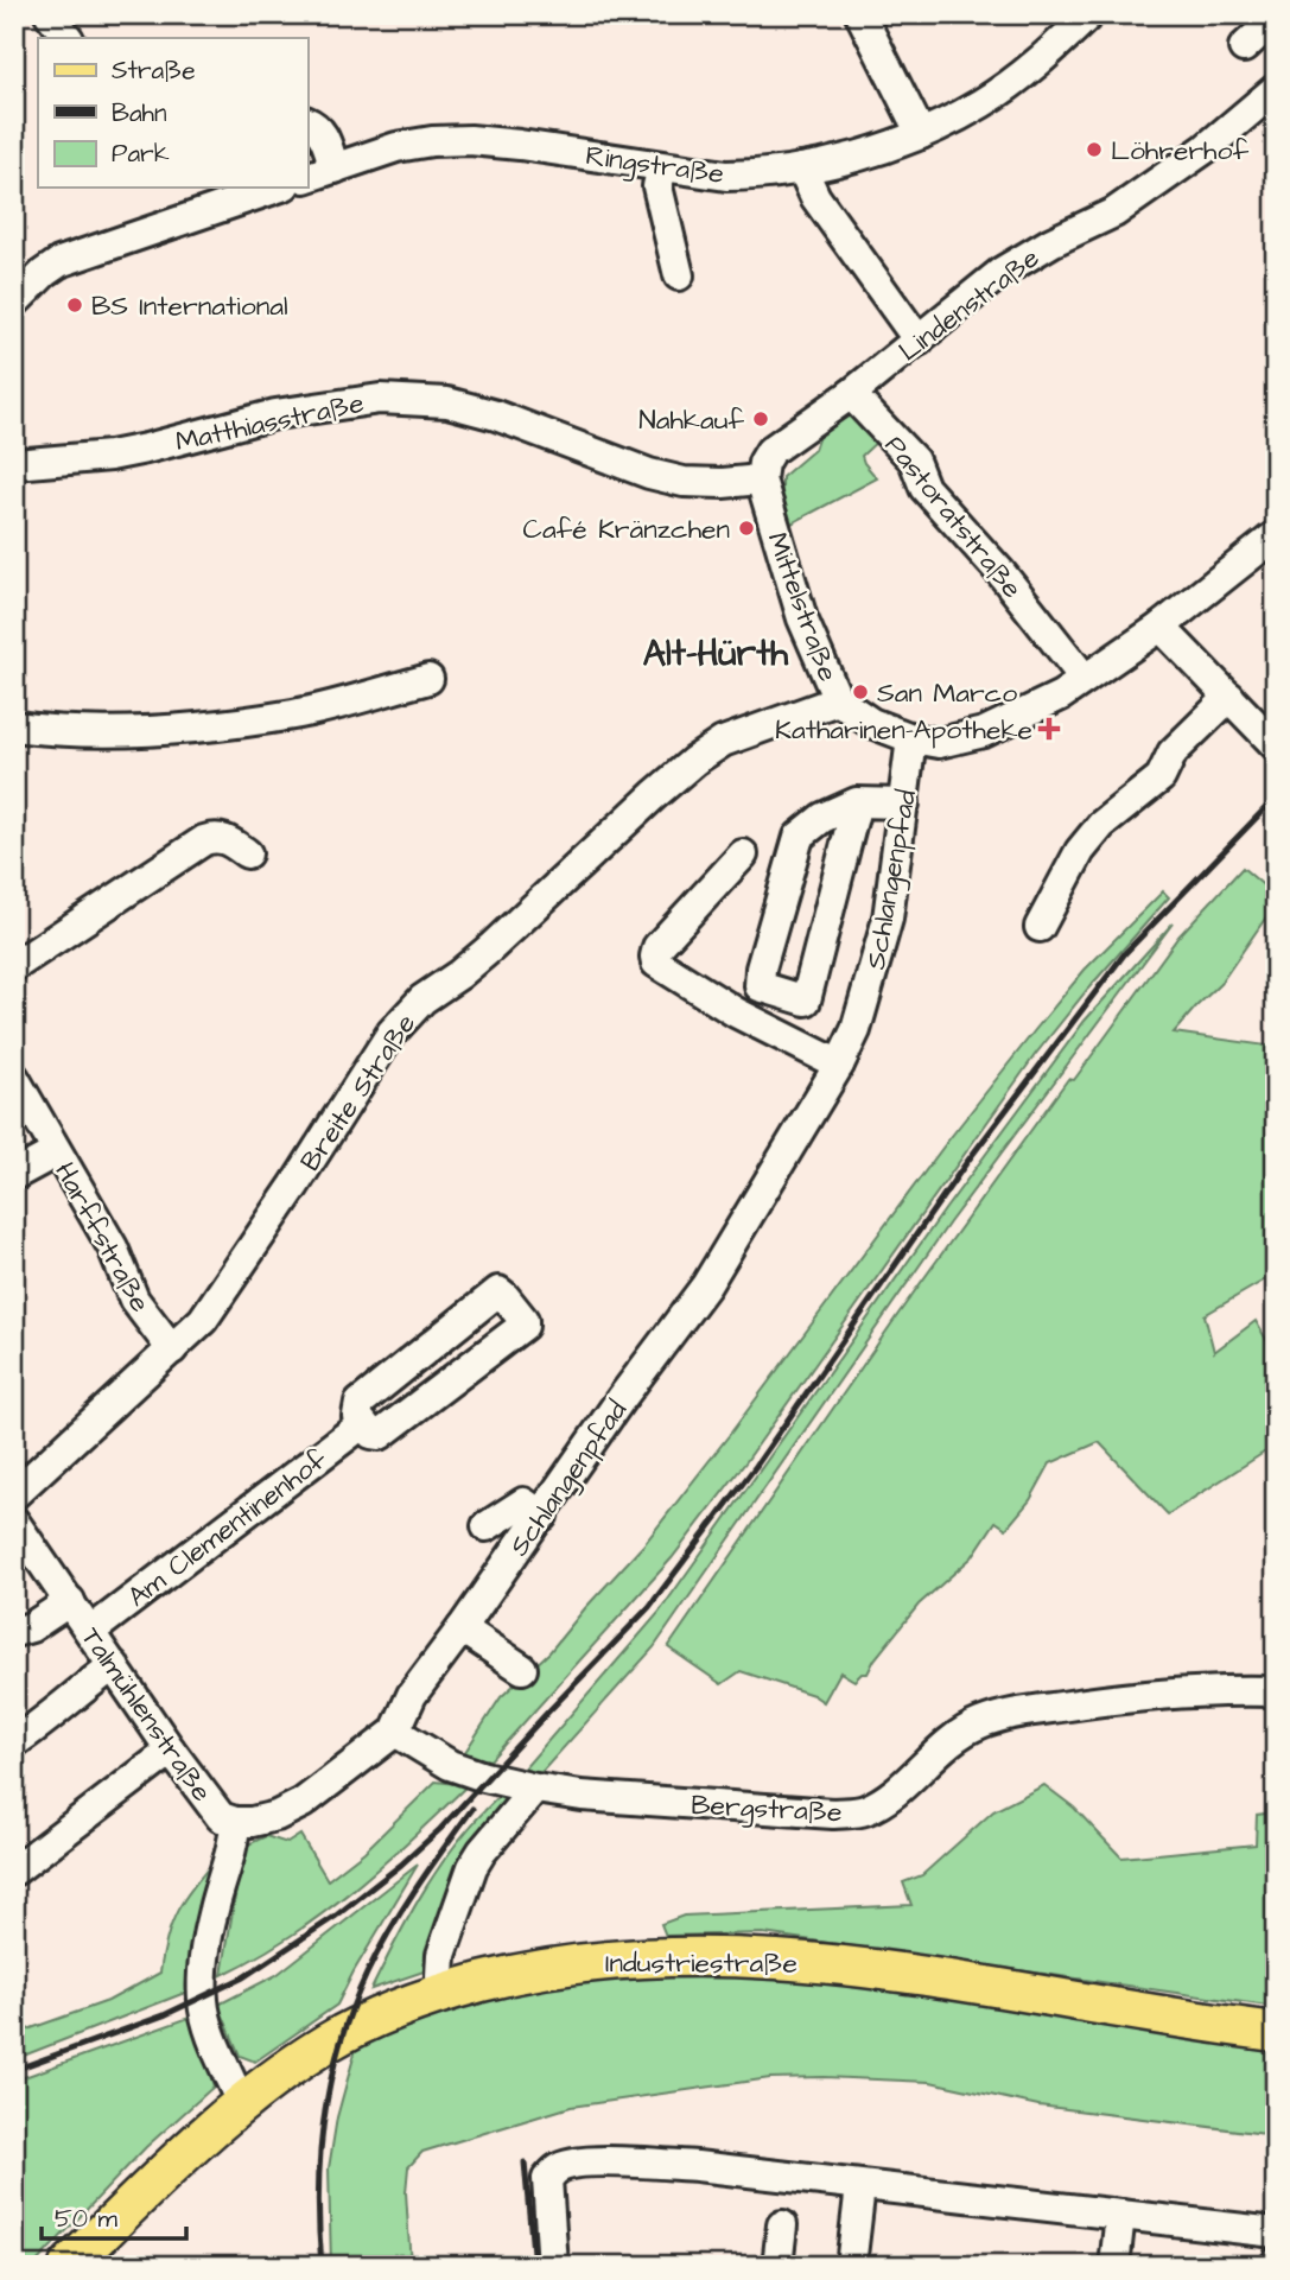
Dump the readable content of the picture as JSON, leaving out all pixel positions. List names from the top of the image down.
{
  "streets": {
    "main road": ["Industriestraße"],
    "street": [
      "Ringstraße",
      "Lindenstraße",
      "Matthiasstraße",
      "Pastoratstraße",
      "Mittelstraße",
      "Schlangenpfad",
      "Breite Straße",
      "Harffstraße",
      "Am Clementinenhof",
      "Talmühlenstraße",
      "Bergstraße"
    ]
  },
  "crossings": [
    ["Lindenstraße", "Matthiasstraße"],
    ["Lindenstraße", "Pastoratstraße"],
    ["Lindenstraße", "Mittelstraße"],
    ["Matthiasstraße", "Mittelstraße"],
    ["Pastoratstraße", "Mittelstraße"],
    ["Mittelstraße", "Schlangenpfad"],
    ["Mittelstraße", "Breite Straße"],
    ["Schlangenpfad", "Talmühlenstraße"],
    ["Schlangenpfad", "Bergstraße"],
    ["Breite Straße", "Harffstraße"],
    ["Am Clementinenhof", "Talmühlenstraße"],
    ["Talmühlenstraße", "Industriestraße"]
  ],
  "districts": ["Alt-Hürth"],
  "places": {
    "other": [
      "Löhrerhof",
      "BS International",
      "Nahkauf",
      "Café Kränzchen",
      "San Marco"
    ],
    "health": ["Katharinen-Apotheke"]
  },
  "legend": ["Straße", "Bahn", "Park"],
  "scale_bar": "50 m"
}
